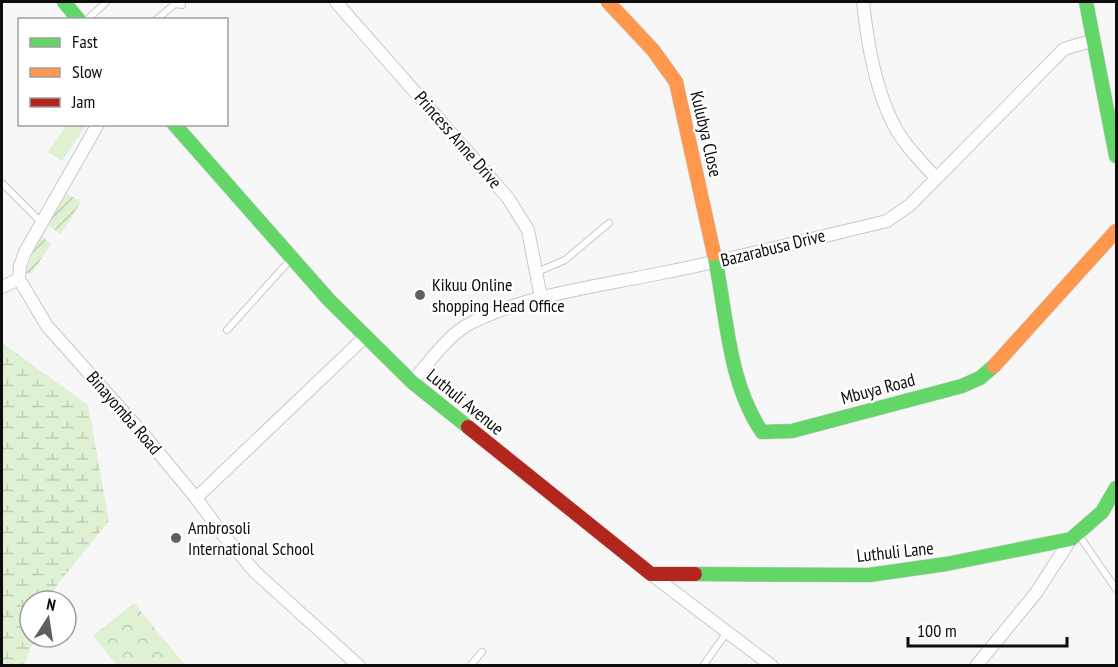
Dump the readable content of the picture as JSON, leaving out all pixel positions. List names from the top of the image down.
{
  "streets": {
    "street": [
      "Kulubya Close",
      "Princess Anne Drive",
      "Bazarabusa Drive",
      "Mbuya Road",
      "Luthuli Avenue",
      "Binayomba Road",
      "Luthuli Lane"
    ]
  },
  "crossings": [
    ["Kulubya Close", "Bazarabusa Drive"],
    ["Kulubya Close", "Mbuya Road"],
    ["Princess Anne Drive", "Bazarabusa Drive"],
    ["Bazarabusa Drive", "Mbuya Road"],
    ["Bazarabusa Drive", "Luthuli Avenue"],
    ["Luthuli Avenue", "Luthuli Lane"]
  ],
  "places": ["Kikuu Online shopping Head Office", "Ambrosoli International School"],
  "legend": ["Fast", "Slow", "Jam"],
  "scale_bar": "100 m",
  "north": "top"
}
